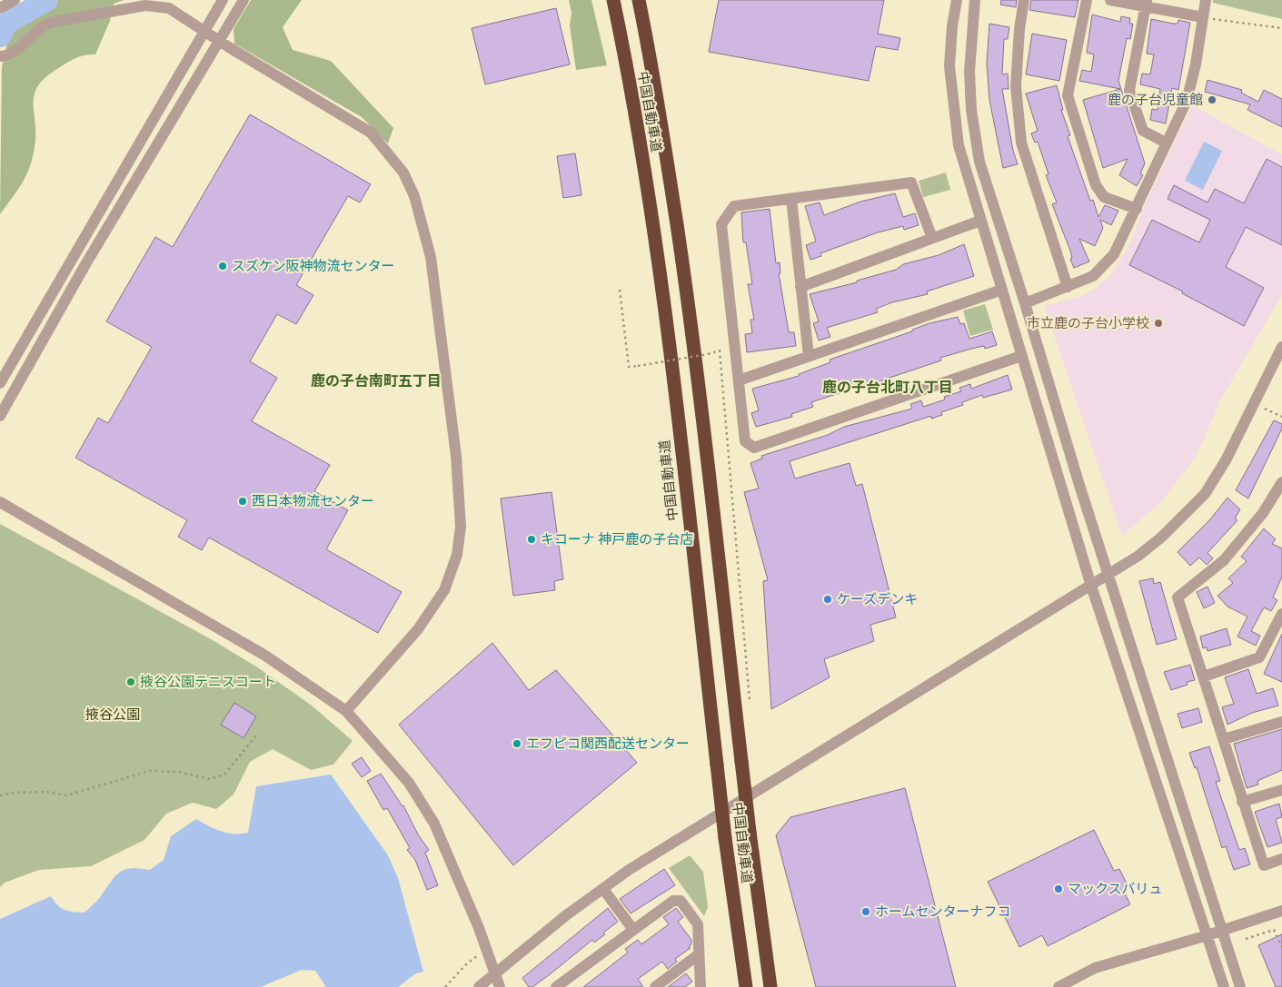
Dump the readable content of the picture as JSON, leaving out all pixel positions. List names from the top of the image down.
{
  "streets": {
    "highway": ["中国自動車道"]
  },
  "districts": ["鹿の子台南町五丁目", "鹿の子台北町八丁目"],
  "parks": ["掖谷公園"],
  "places": [
    "鹿の子台児童館",
    "スズケン阪神物流センター",
    "市立鹿の子台小学校",
    "西日本物流センター",
    "キコーナ 神戸鹿の子台店",
    "ケーズデンキ",
    "掖谷公園テニスコート",
    "エフピコ関西配送センター",
    "マックスバリュ",
    "ホームセンターナフコ"
  ]
}
